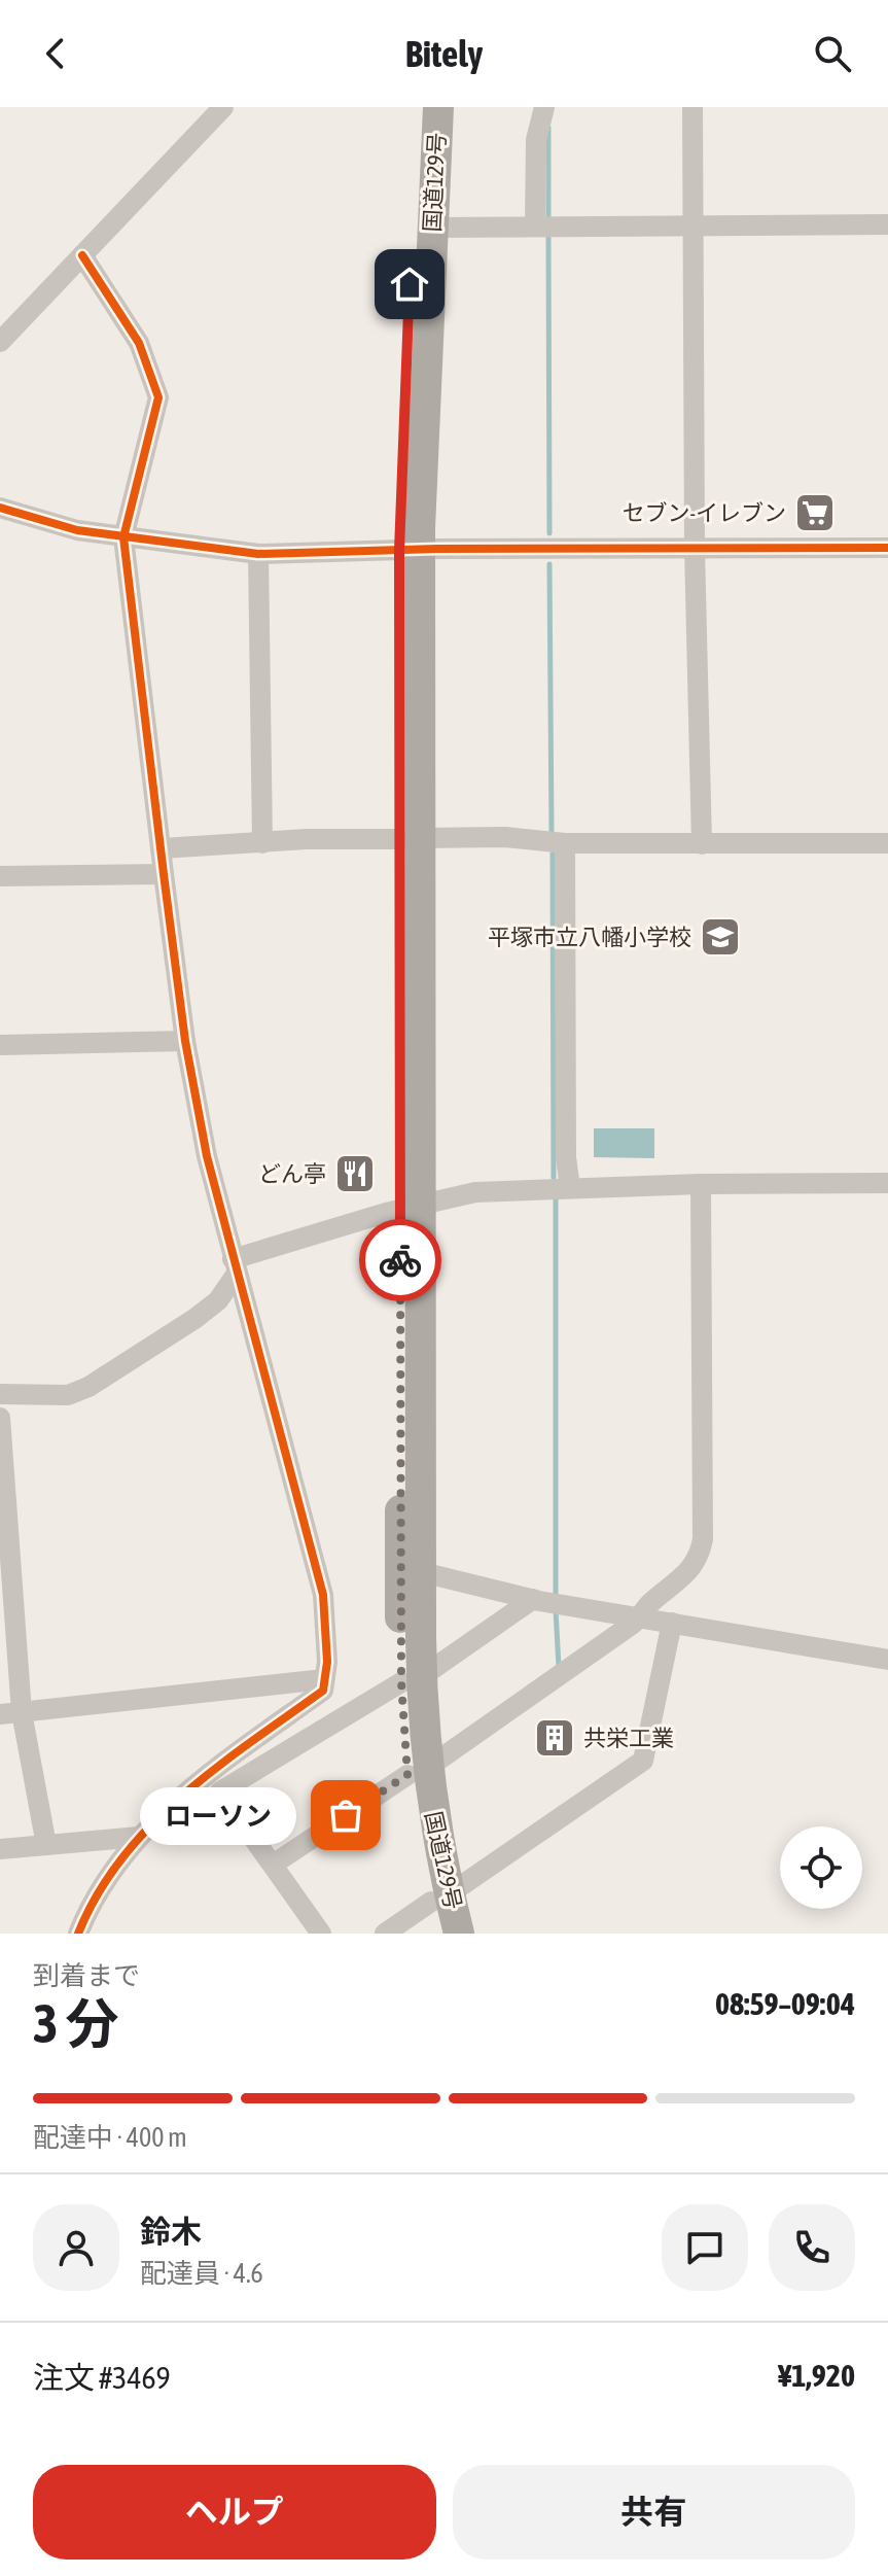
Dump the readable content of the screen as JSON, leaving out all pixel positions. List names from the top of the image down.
{
  "streets": {
    "highway": ["国道129号"]
  },
  "places": {
    "supermarket": ["セブン-イレブン"],
    "school or university": ["平塚市立八幡小学校"],
    "restaurant": ["どん亭"],
    "building": ["共栄工業"],
    "other": ["ローソン"]
  },
  "page": {
    "header": "Bitely",
    "bubble": "ローソン",
    "heading": ["3 分", "到着まで", "08:59–09:04"],
    "panel": [
      "鈴木",
      "配達員 · 4.6",
      "注文 #3469",
      "¥1,920"
    ],
    "bar": "配達中 · 400 m",
    "buttons": ["ヘルプ", "共有"]
  }
}
